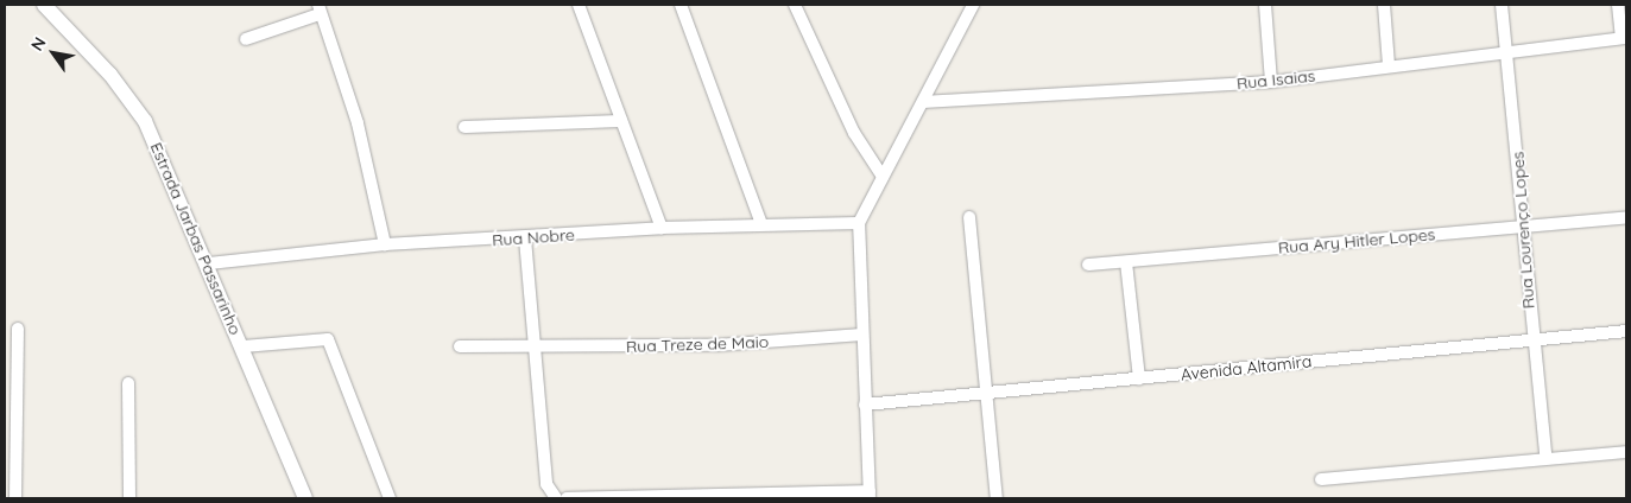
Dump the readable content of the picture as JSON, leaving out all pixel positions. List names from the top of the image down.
{
  "streets": {
    "street": [
      "Rua Isaias",
      "Rua Lourenço Lopes",
      "Rua Nobre",
      "Estrada Jarbas Passarinho",
      "Rua Ary Hitler Lopes",
      "Rua Treze de Maio",
      "Avenida Altamira"
    ]
  },
  "crossings": [
    ["Rua Isaias", "Rua Lourenço Lopes"],
    ["Rua Lourenço Lopes", "Rua Ary Hitler Lopes"],
    ["Rua Lourenço Lopes", "Avenida Altamira"],
    ["Rua Nobre", "Estrada Jarbas Passarinho"]
  ],
  "north": "top left"
}
